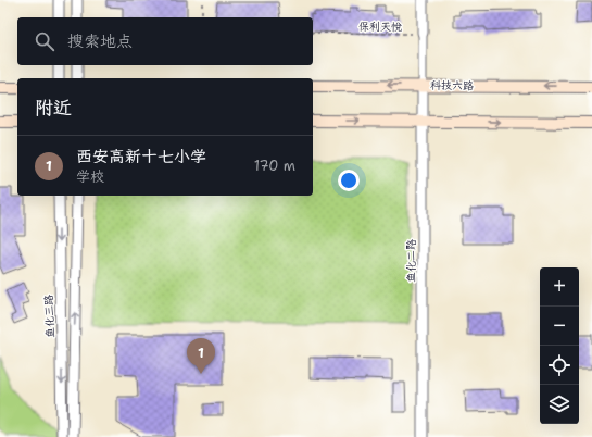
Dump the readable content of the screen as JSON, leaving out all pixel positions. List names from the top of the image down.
{
  "streets": {
    "main road": ["科技六路"],
    "street": ["鱼化二路", "鱼化三路"],
    "path": ["保利天悦"]
  },
  "crossings": [
    ["科技六路", "鱼化二路"]
  ],
  "page": {
    "search": "搜索地点",
    "heading": "附近",
    "list": [
      {
        "mark": "1",
        "name": "西安高新十七小学",
        "note": "学校",
        "value": "170 m"
      }
    ],
    "map_buttons": ["+", "−"],
    "pins": "1"
  }
}
